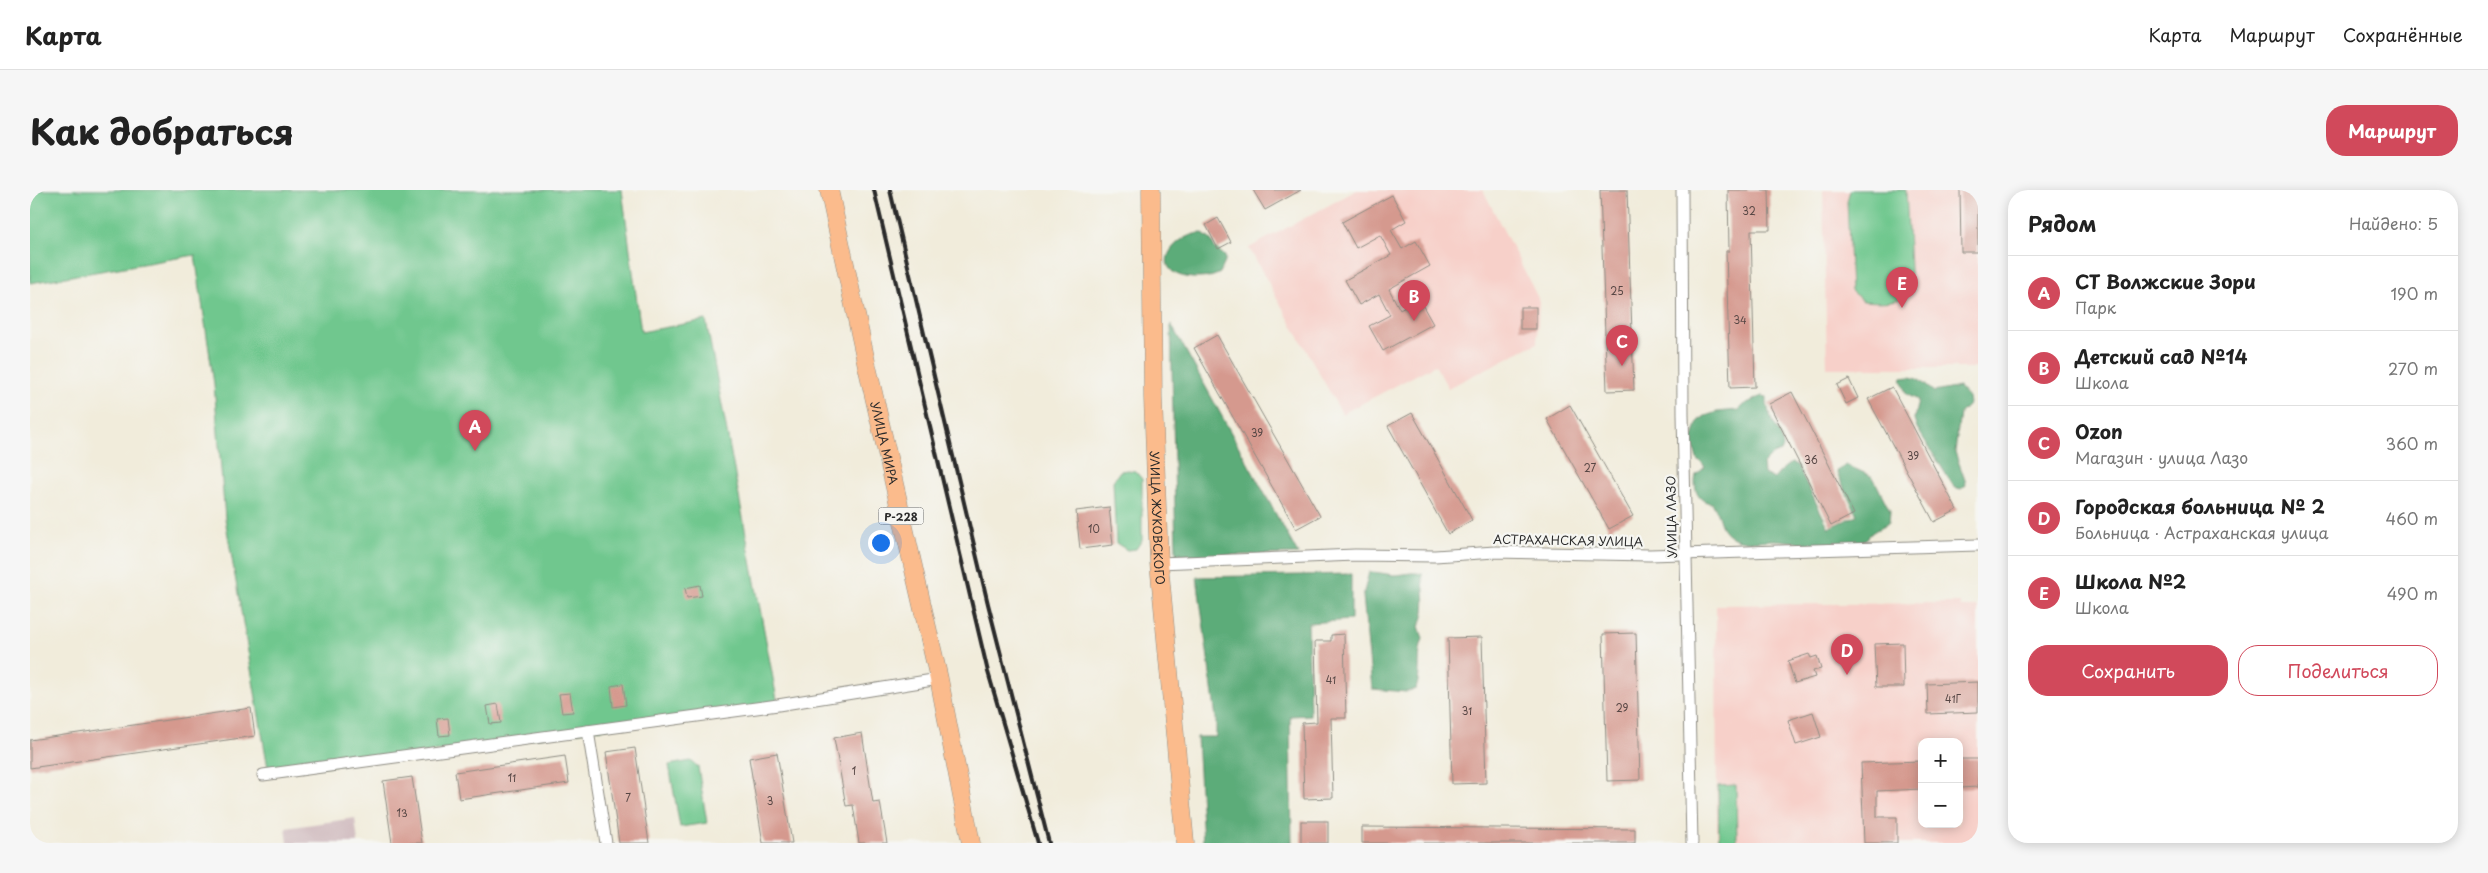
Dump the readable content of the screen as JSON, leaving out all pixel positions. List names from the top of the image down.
{
  "streets": {
    "main road": ["УЛИЦА МИРА", "Р-228", "УЛИЦА ЖУКОВСКОГО"],
    "street": ["УЛИЦА ЛАЗО", "АСТРАХАНСКАЯ УЛИЦА"]
  },
  "crossings": [
    ["УЛИЦА ЖУКОВСКОГО", "АСТРАХАНСКАЯ УЛИЦА"],
    ["УЛИЦА ЛАЗО", "АСТРАХАНСКАЯ УЛИЦА"]
  ],
  "house_numbers": [
    "32",
    "25",
    "34",
    "39",
    "39",
    "36",
    "27",
    "10",
    "41",
    "41Г",
    "29",
    "31",
    "1",
    "11",
    "7",
    "3",
    "13"
  ],
  "page": {
    "header": "Карта",
    "nav": ["Карта", "Маршрут", "Сохранённые"],
    "title": "Как добраться",
    "buttons": [
      "Маршрут",
      ["Сохранить", "Поделиться"]
    ],
    "heading": ["Рядом", "Найдено: 5"],
    "list": [
      {
        "mark": "A",
        "name": "СТ Волжские Зори",
        "note": "Парк",
        "value": "190 m"
      },
      {
        "mark": "B",
        "name": "Детский сад №14",
        "note": "Школа",
        "value": "270 m"
      },
      {
        "mark": "C",
        "name": "Ozon",
        "note": "Магазин · улица Лазо",
        "value": "360 m"
      },
      {
        "mark": "D",
        "name": "Городская больница № 2",
        "note": "Больница · Астраханская улица",
        "value": "460 m"
      },
      {
        "mark": "E",
        "name": "Школа №2",
        "note": "Школа",
        "value": "490 m"
      }
    ],
    "pins": [
      "E",
      "B",
      "C",
      "A",
      "D"
    ],
    "map_buttons": ["+", "−"]
  }
}
